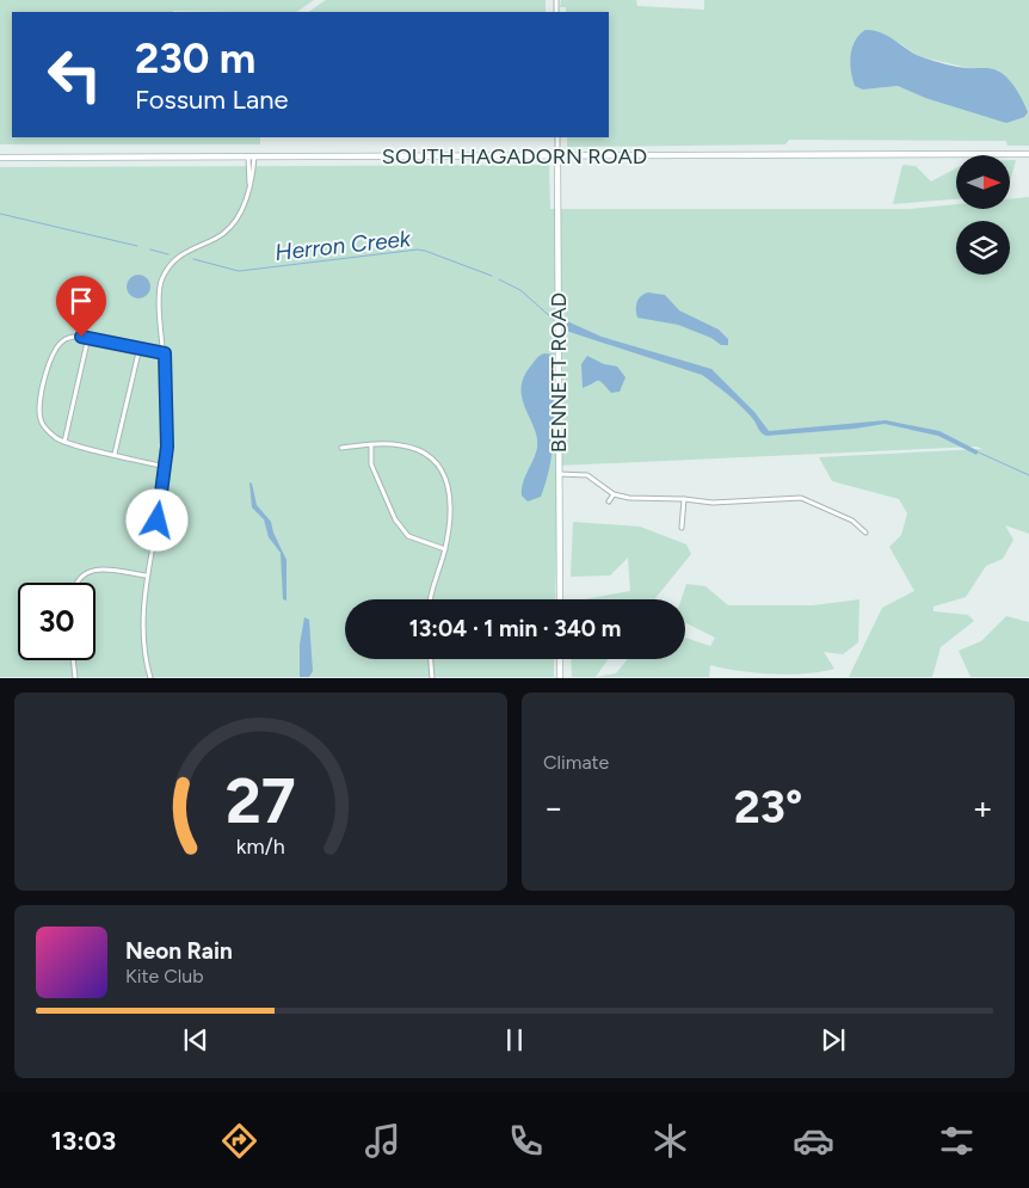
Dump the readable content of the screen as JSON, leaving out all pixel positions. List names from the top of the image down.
{
  "streets": {
    "street": ["SOUTH HAGADORN ROAD", "BENNETT ROAD"]
  },
  "crossings": [
    ["SOUTH HAGADORN ROAD", "BENNETT ROAD"]
  ],
  "water": ["Herron Creek"],
  "north": "right",
  "page": {
    "turn": ["230 m", "Fossum Lane"],
    "limit": "30",
    "trip": "13:04 · 1 min · 340 m",
    "tile": "Climate",
    "heat": ["−", "23°", "+"],
    "song": ["Neon Rain", "Kite Club"],
    "tabs": "13:03",
    "gauge": ["27", "km/h"]
  }
}
